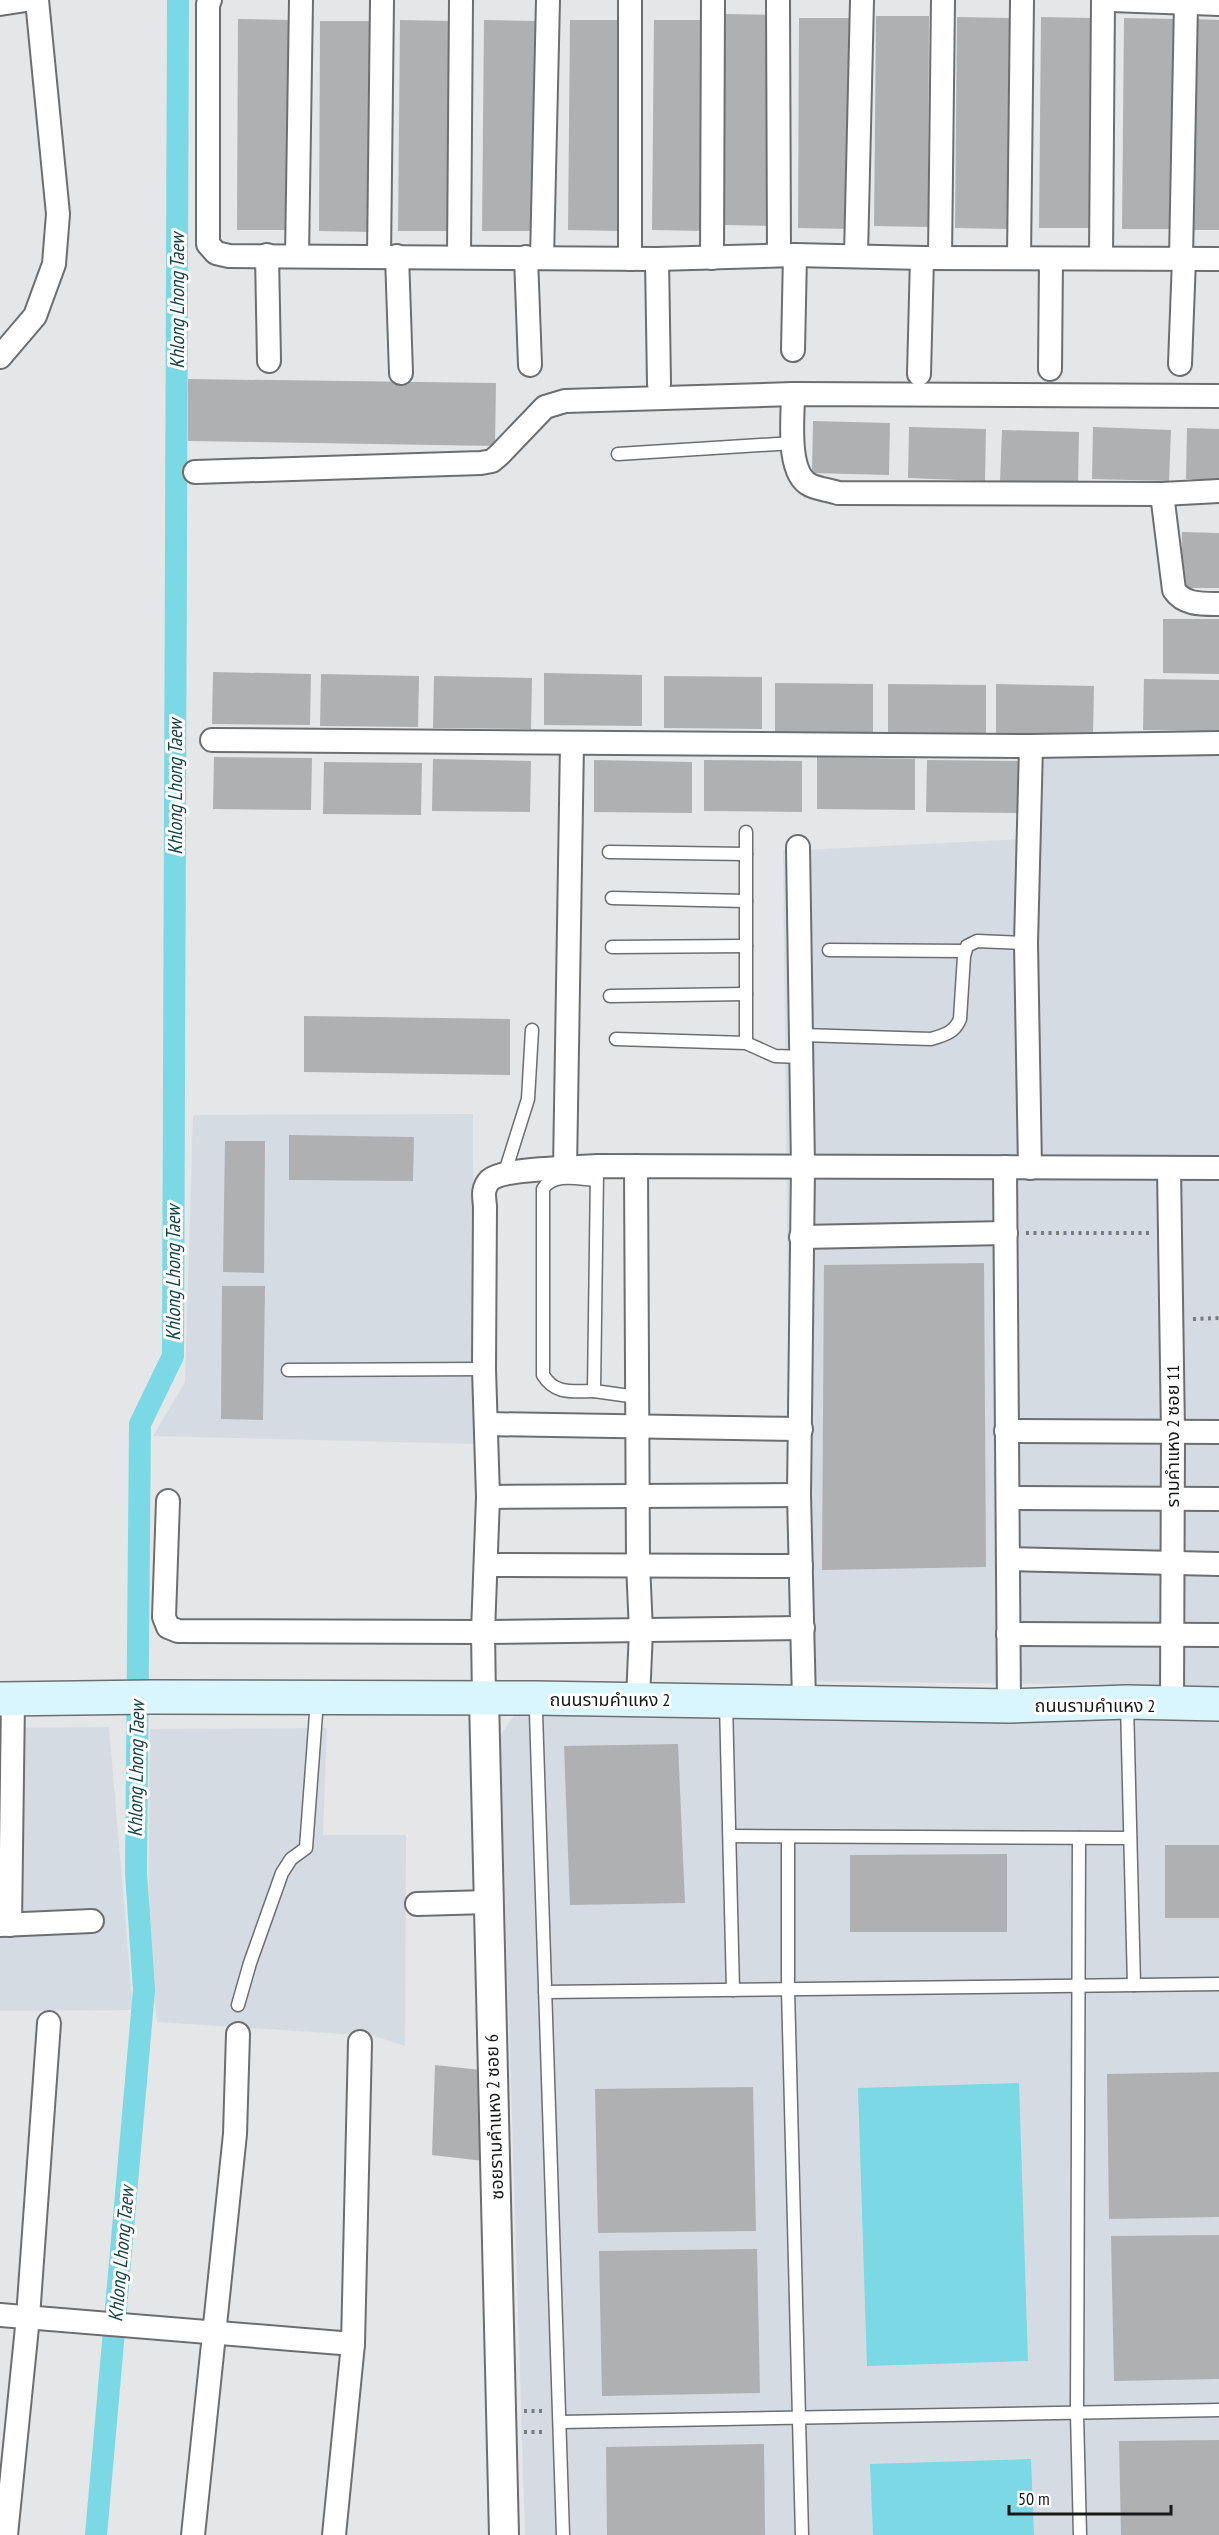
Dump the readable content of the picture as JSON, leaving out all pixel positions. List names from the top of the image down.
{
  "streets": {
    "main road": ["ถนนรามคำแหง 2"],
    "street": ["รามคำแหง 2 ซอย 11", "ซอยรามคำแหง 2 ซอย 6"]
  },
  "crossings": [
    ["รามคำแหง 2 ซอย 11", "ถนนรามคำแหง 2"],
    ["ถนนรามคำแหง 2", "ซอยรามคำแหง 2 ซอย 6"]
  ],
  "water": ["Khlong Lhong Taew"],
  "scale_bar": "50 m"
}
